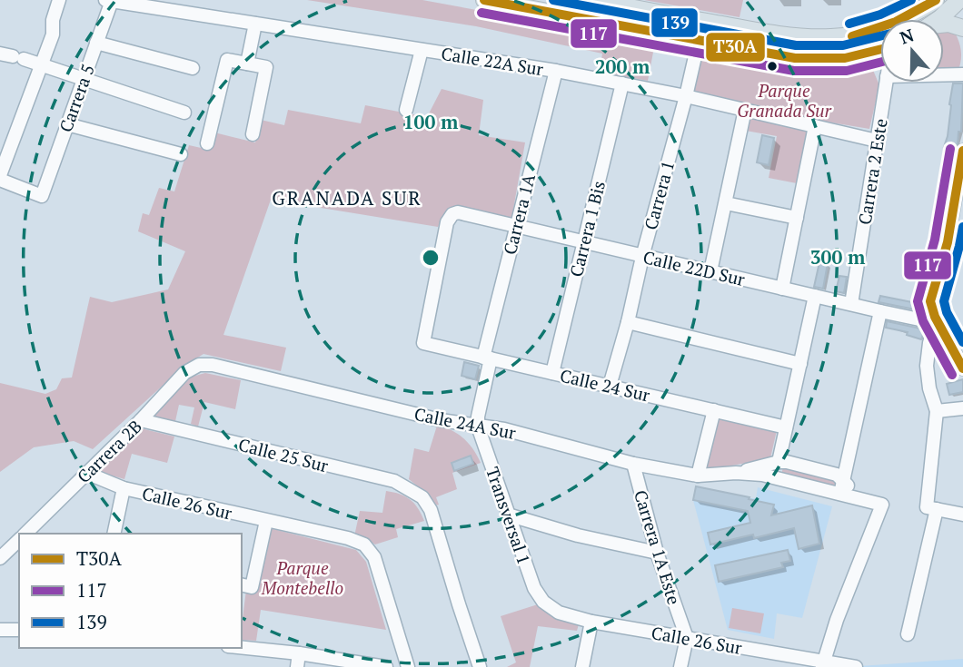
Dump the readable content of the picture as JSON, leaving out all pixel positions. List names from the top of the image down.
{
  "streets": {
    "street": [
      "Calle 22A Sur",
      "Carrera 5",
      "Carrera 2 Este",
      "Carrera 1",
      "Carrera 1A",
      "Carrera 1 Bis",
      "Calle 22D Sur",
      "Calle 24 Sur",
      "Calle 24A Sur",
      "Carrera 2B",
      "Calle 25 Sur",
      "Calle 26 Sur",
      "Transversal 1",
      "Carrera 1A Este"
    ]
  },
  "crossings": [
    ["Calle 22A Sur", "Carrera 5"],
    ["Calle 22A Sur", "Carrera 2 Este"],
    ["Calle 22A Sur", "Carrera 1"],
    ["Calle 22A Sur", "Carrera 1A"],
    ["Calle 22A Sur", "Carrera 1 Bis"],
    ["Carrera 2 Este", "Calle 22D Sur"],
    ["Carrera 1", "Calle 22D Sur"],
    ["Carrera 1", "Calle 24 Sur"],
    ["Carrera 1A", "Calle 22D Sur"],
    ["Carrera 1A", "Calle 24 Sur"],
    ["Carrera 1A", "Calle 24A Sur"],
    ["Carrera 1A", "Transversal 1"],
    ["Carrera 1 Bis", "Calle 22D Sur"],
    ["Carrera 1 Bis", "Calle 24 Sur"],
    ["Calle 22D Sur", "Calle 24 Sur"],
    ["Calle 24A Sur", "Carrera 2B"],
    ["Calle 24A Sur", "Calle 26 Sur"],
    ["Calle 24A Sur", "Transversal 1"],
    ["Calle 24A Sur", "Carrera 1A Este"],
    ["Carrera 2B", "Calle 25 Sur"],
    ["Carrera 2B", "Calle 26 Sur"],
    ["Calle 26 Sur", "Transversal 1"],
    ["Calle 26 Sur", "Carrera 1A Este"]
  ],
  "districts": ["GRANADA SUR"],
  "parks": ["Parque Granada Sur", "Parque Montebello"],
  "lines": ["transit line T30A", "transit line 139", "transit line 117"],
  "legend": ["T30A", "117", "139"],
  "north": "top",
  "rings": ["200 m", "100 m", "300 m"]
}
